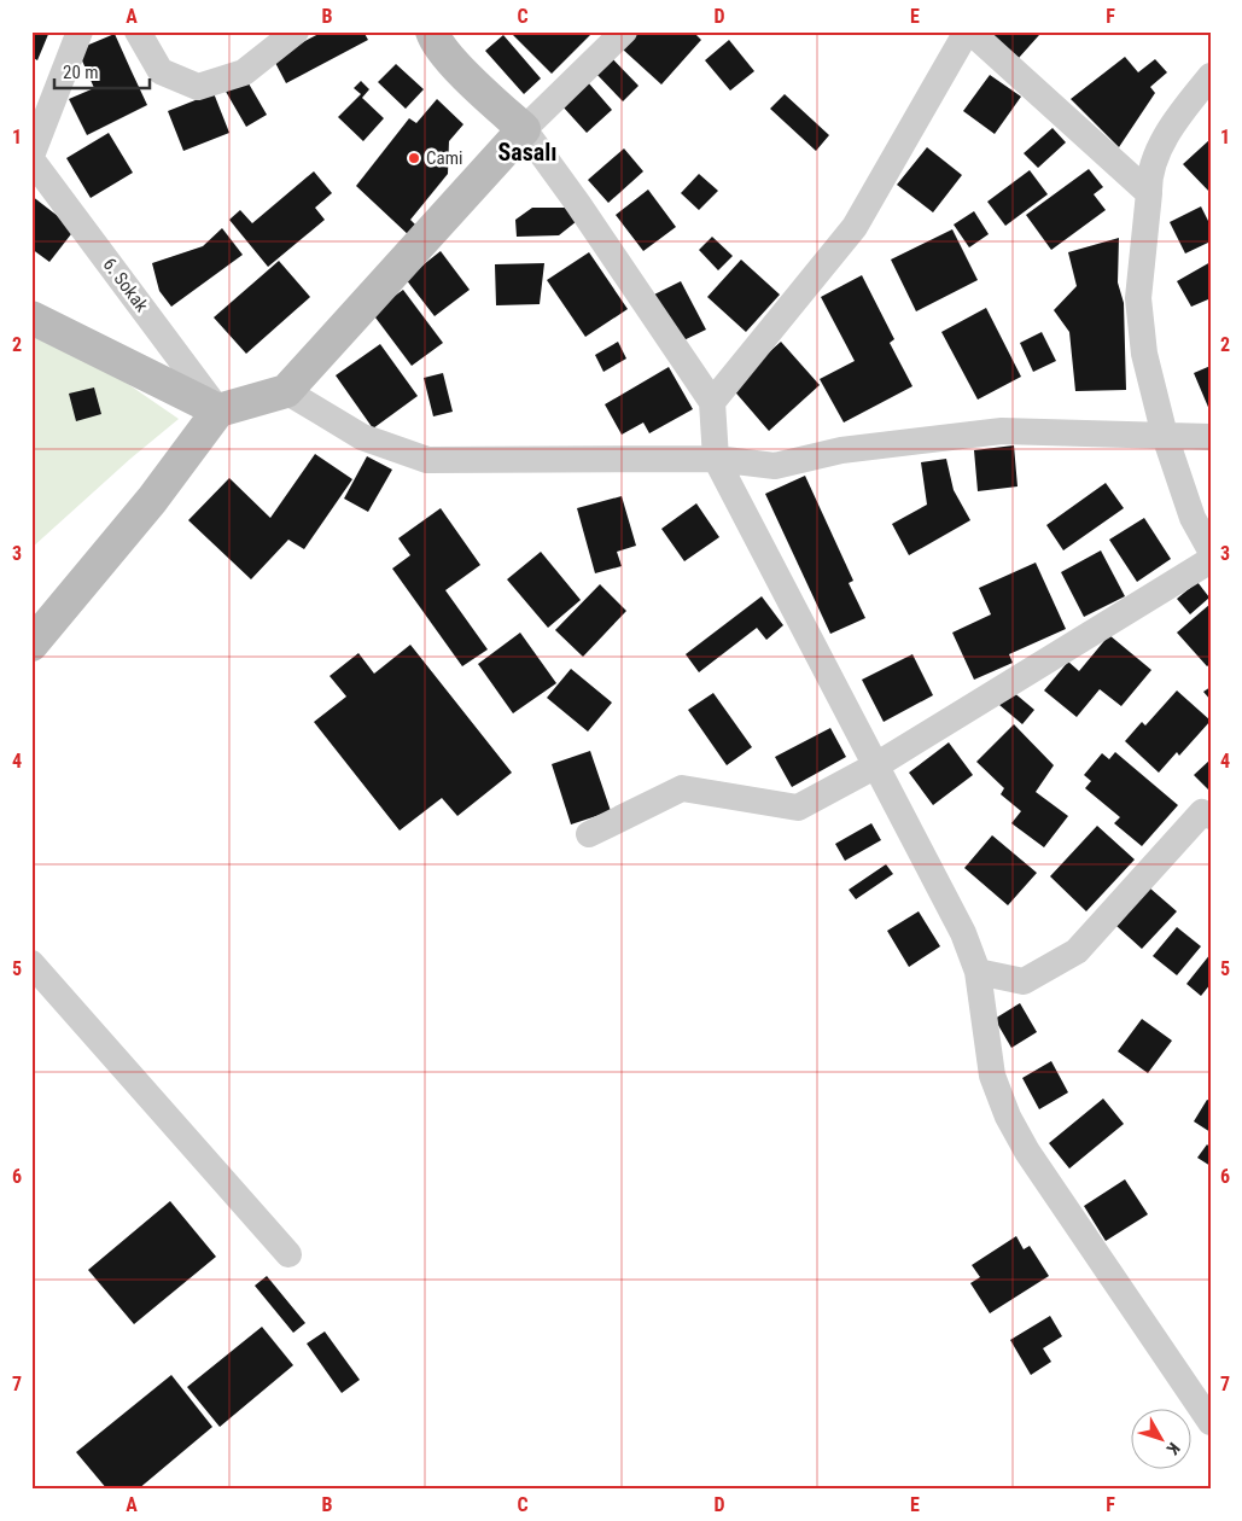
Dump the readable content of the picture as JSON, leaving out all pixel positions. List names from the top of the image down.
{
  "streets": {
    "street": ["6. Sokak"]
  },
  "districts": ["Sasalı"],
  "places": ["Cami"],
  "scale_bar": "20 m",
  "north": "bottom right",
  "grid": {
    "columns": [
      "A",
      "B",
      "C",
      "D",
      "E",
      "F"
    ],
    "rows": [
      "1",
      "2",
      "3",
      "4",
      "5",
      "6",
      "7"
    ]
  }
}
